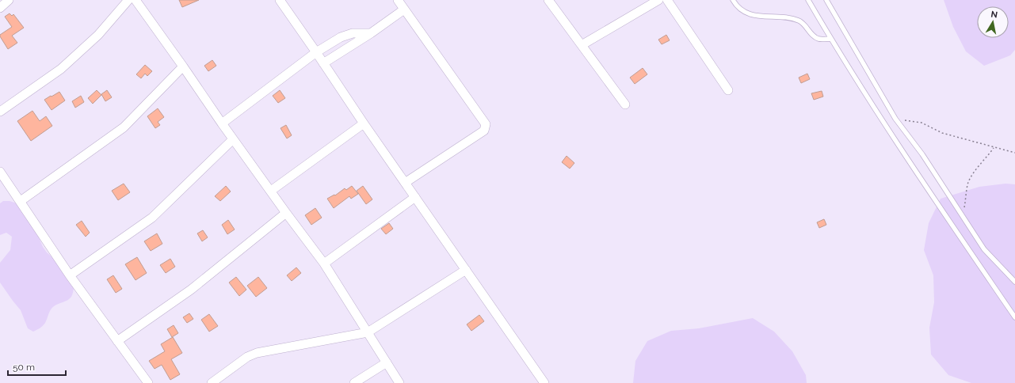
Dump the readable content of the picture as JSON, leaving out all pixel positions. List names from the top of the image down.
{
  "scale_bar": "50 m",
  "north": "top"
}
